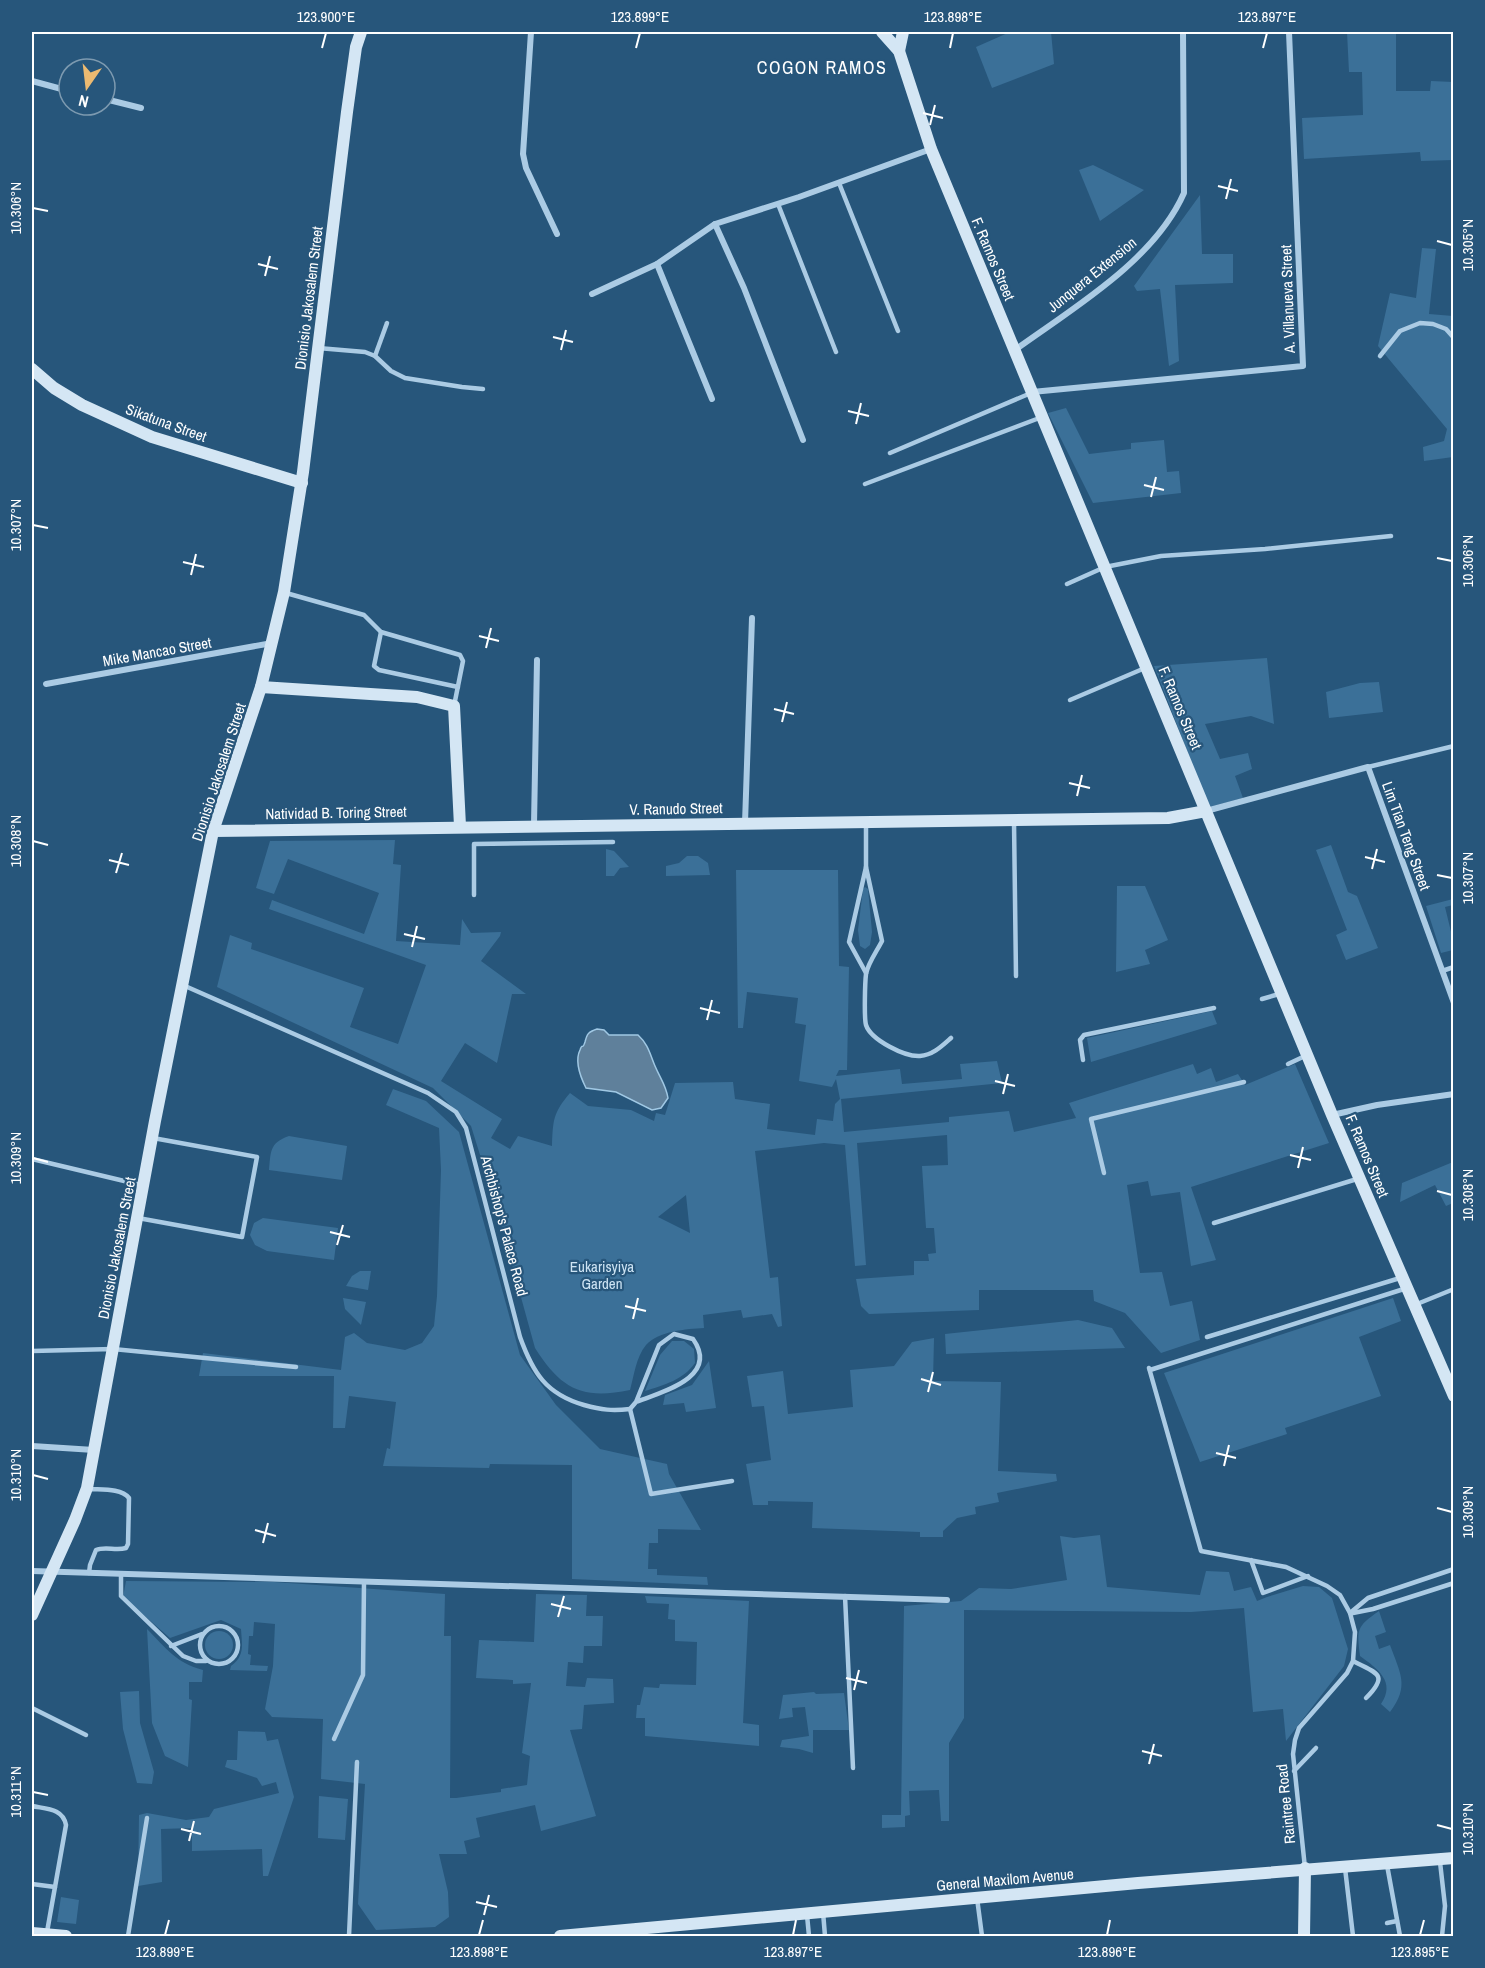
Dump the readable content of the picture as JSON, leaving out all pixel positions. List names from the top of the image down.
{
  "streets": {
    "street": [
      "F. Ramos Street",
      "Junquera Extension",
      "Dionisio Jakosalem Street",
      "A. Villanueva Street",
      "Sikatuna Street",
      "Mike Mancao Street",
      "V. Ranudo Street",
      "Natividad B. Toring Street",
      "Lim Tian Teng Street",
      "General Maxilom Avenue"
    ],
    "lane": ["Archbishop's Palace Road", "Raintree Road"]
  },
  "crossings": [
    ["F. Ramos Street", "Junquera Extension"],
    ["F. Ramos Street", "A. Villanueva Street"],
    ["F. Ramos Street", "V. Ranudo Street"],
    ["F. Ramos Street", "Lim Tian Teng Street"],
    ["Dionisio Jakosalem Street", "Sikatuna Street"],
    ["Dionisio Jakosalem Street", "Mike Mancao Street"],
    ["Dionisio Jakosalem Street", "Natividad B. Toring Street"],
    ["Dionisio Jakosalem Street", "Archbishop's Palace Road"],
    ["V. Ranudo Street", "Natividad B. Toring Street"],
    ["V. Ranudo Street", "Lim Tian Teng Street"],
    ["Raintree Road", "General Maxilom Avenue"]
  ],
  "districts": ["COGON RAMOS"],
  "parks": ["Eukarisyiya Garden"],
  "north": "bottom",
  "coordinates": [
    "123.900°E",
    "123.899°E",
    "123.898°E",
    "123.897°E",
    "10.306°N",
    "10.305°N",
    "10.307°N",
    "10.308°N",
    "10.309°N",
    "10.310°N",
    "10.311°N",
    "123.896°E",
    "123.895°E"
  ]
}
